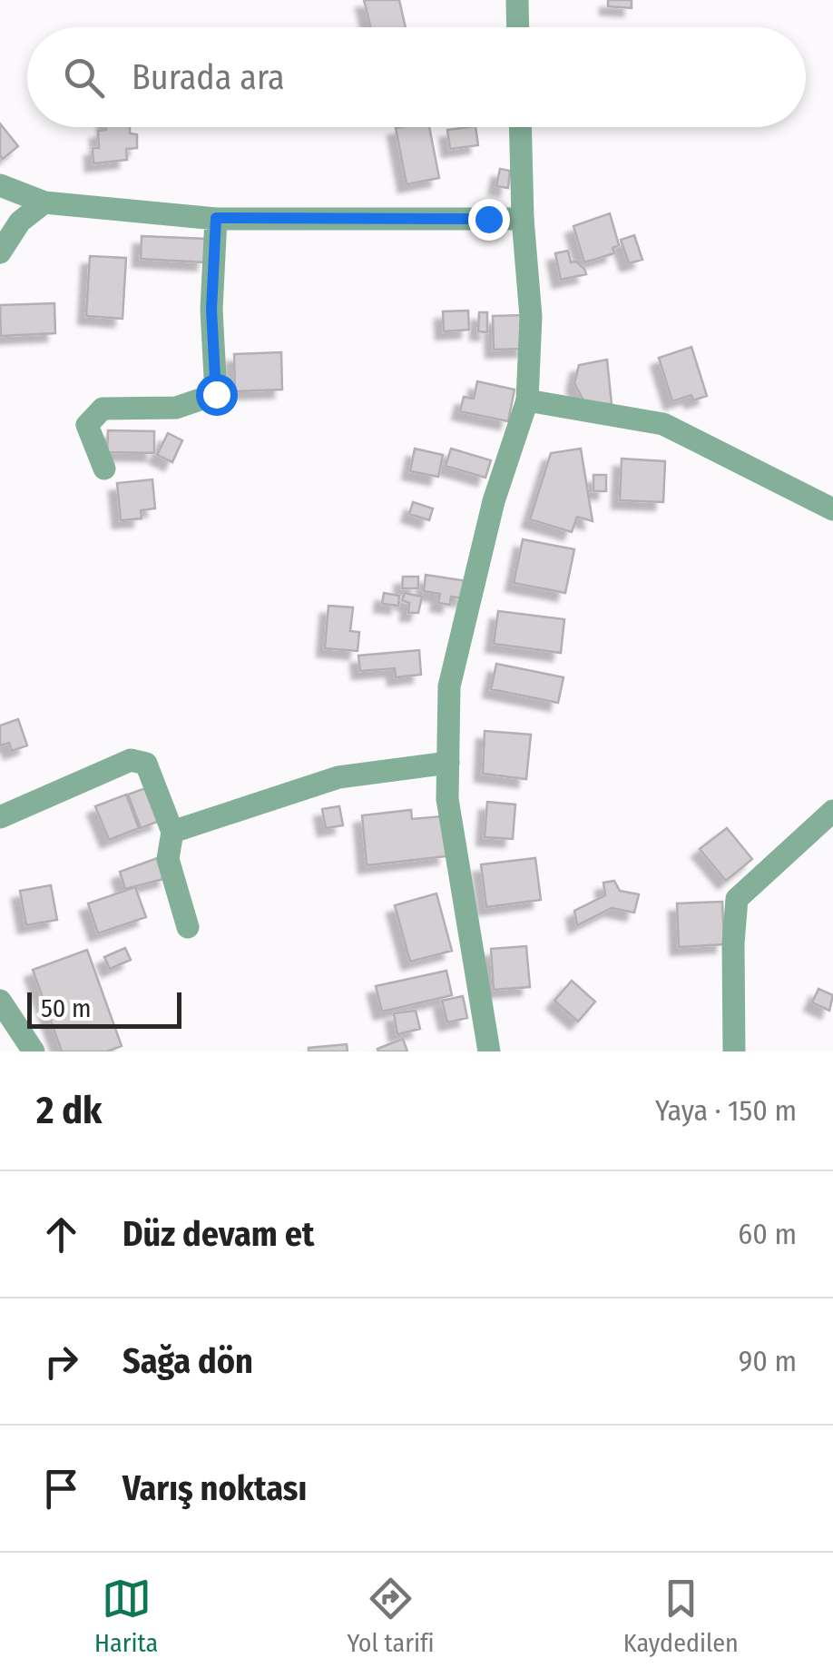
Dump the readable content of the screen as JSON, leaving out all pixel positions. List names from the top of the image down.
{
  "scale_bar": "50 m",
  "page": {
    "search": "Burada ara",
    "scale": "50 m",
    "heading": ["2 dk", "Yaya · 150 m"],
    "list": [
      ["Düz devam et", "60 m"],
      ["Sağa dön", "90 m"],
      "Varış noktası"
    ],
    "nav": ["Harita", "Yol tarifi", "Kaydedilen"]
  }
}
